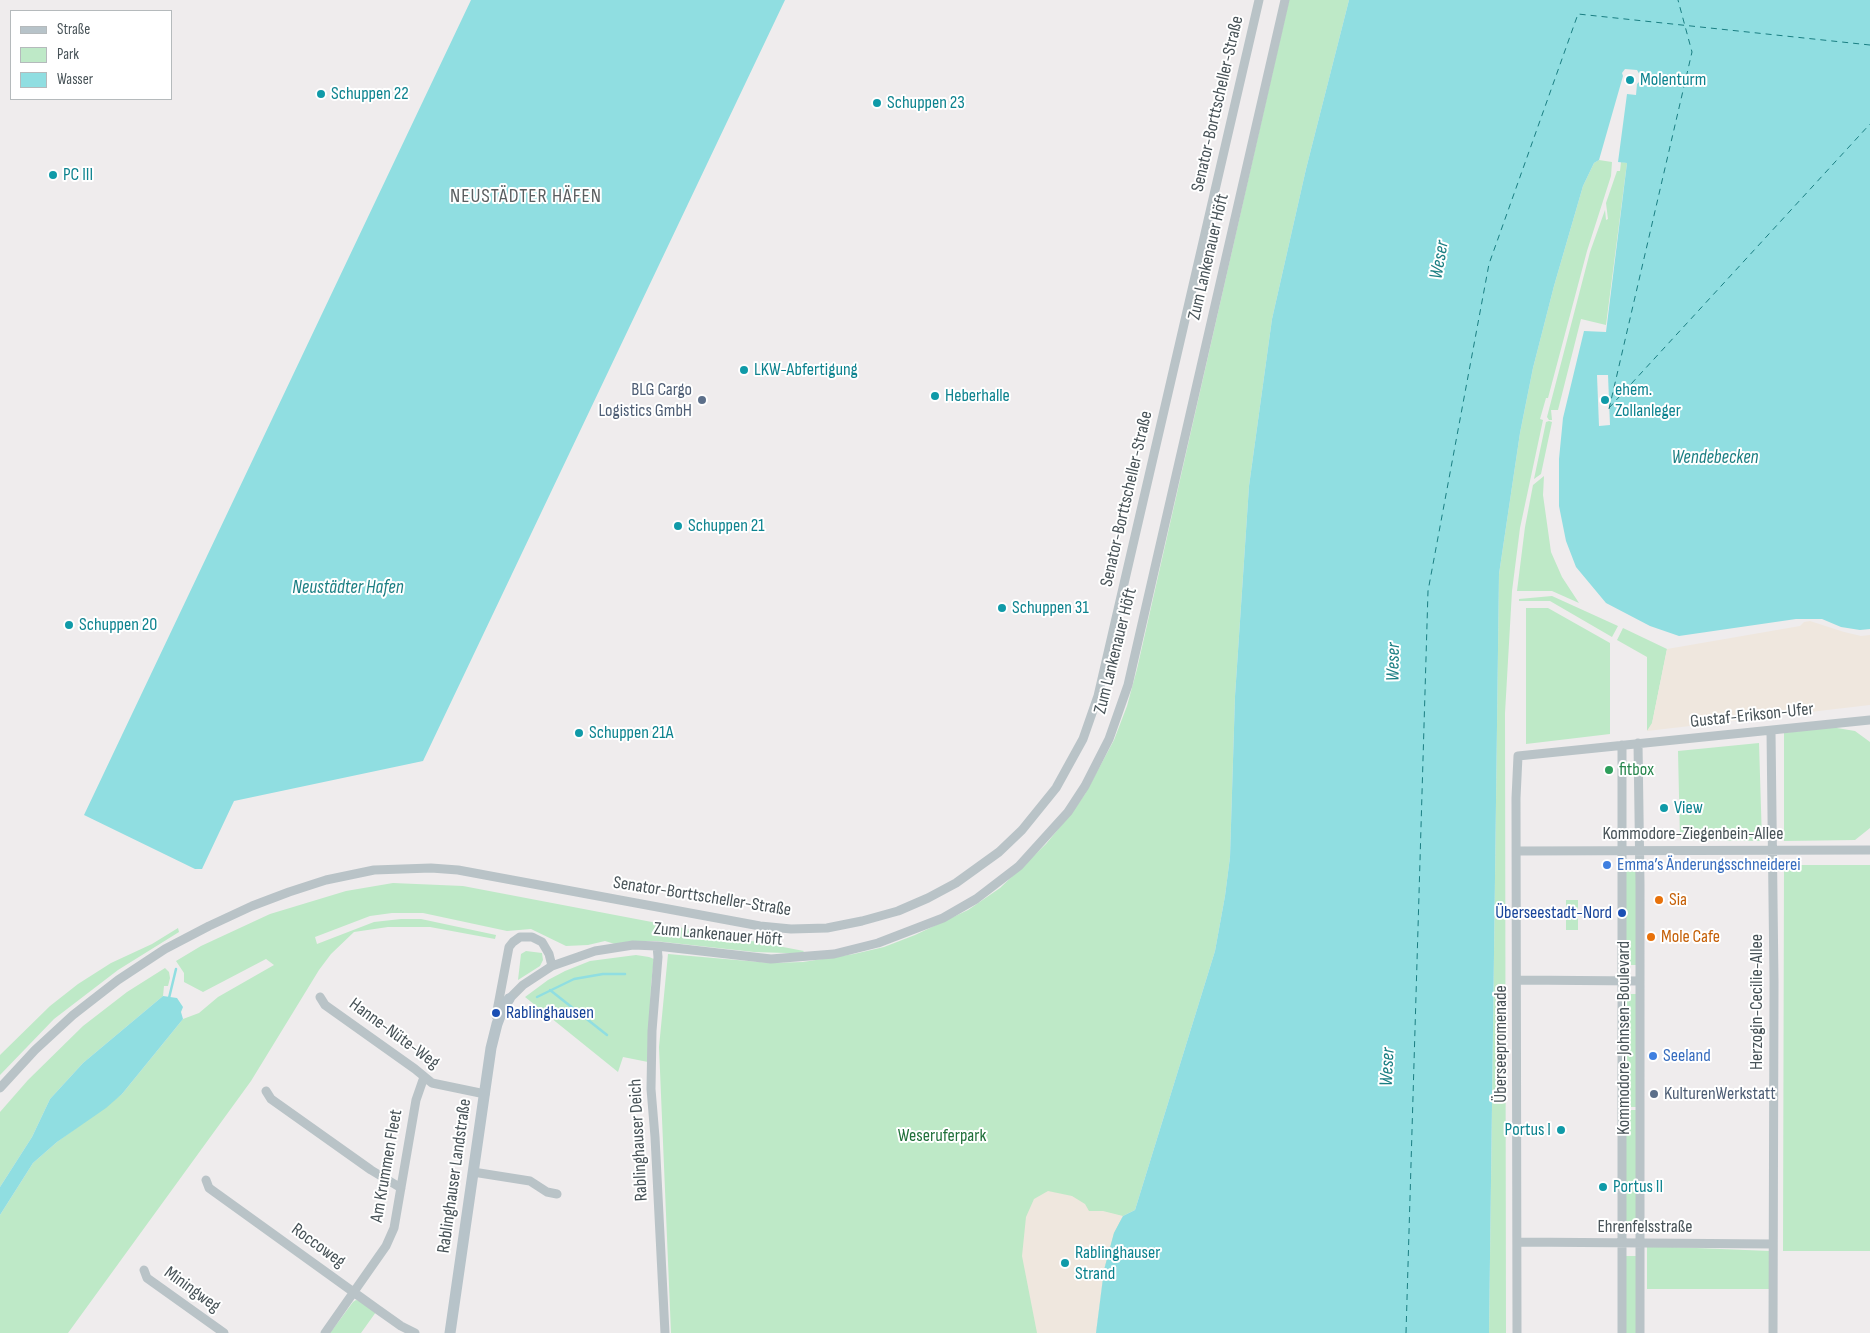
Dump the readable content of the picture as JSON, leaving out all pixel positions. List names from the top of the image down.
{
  "streets": {
    "street": [
      "Senator-Borttscheller-Straße",
      "Zum Lankenauer Höft",
      "Gustaf-Erikson-Ufer",
      "Kommodore-Ziegenbein-Allee",
      "Herzogin-Cecilie-Allee",
      "Hanne-Nüte-Weg",
      "Kommodore-Johnsen-Boulevard",
      "Überseepromenade",
      "Rablinghauser Deich",
      "Am Krummen Fleet",
      "Rablinghauser Landstraße",
      "Ehrenfelsstraße",
      "Roccoweg",
      "Miningweg"
    ]
  },
  "crossings": [
    ["Zum Lankenauer Höft", "Rablinghauser Deich"],
    ["Zum Lankenauer Höft", "Rablinghauser Landstraße"],
    ["Gustaf-Erikson-Ufer", "Herzogin-Cecilie-Allee"],
    ["Gustaf-Erikson-Ufer", "Kommodore-Johnsen-Boulevard"],
    ["Gustaf-Erikson-Ufer", "Überseepromenade"],
    ["Kommodore-Ziegenbein-Allee", "Herzogin-Cecilie-Allee"],
    ["Kommodore-Ziegenbein-Allee", "Kommodore-Johnsen-Boulevard"],
    ["Kommodore-Ziegenbein-Allee", "Überseepromenade"],
    ["Herzogin-Cecilie-Allee", "Ehrenfelsstraße"],
    ["Hanne-Nüte-Weg", "Am Krummen Fleet"],
    ["Hanne-Nüte-Weg", "Rablinghauser Landstraße"],
    ["Kommodore-Johnsen-Boulevard", "Ehrenfelsstraße"],
    ["Überseepromenade", "Ehrenfelsstraße"],
    ["Am Krummen Fleet", "Roccoweg"]
  ],
  "districts": ["NEUSTÄDTER HÄFEN"],
  "water": ["Weser", "Wendebecken", "Neustädter Hafen"],
  "parks": ["Weseruferpark"],
  "places": [
    "Molenturm",
    "Schuppen 22",
    "Schuppen 23",
    "PC III",
    "LKW-Abfertigung",
    "Heberhalle",
    "BLG Cargo Logistics GmbH",
    "ehem. Zollanleger",
    "Schuppen 21",
    "Schuppen 31",
    "Schuppen 20",
    "Schuppen 21A",
    "fitbox",
    "View",
    "Emma’s Änderungsschneiderei",
    "Sia",
    "Überseestadt-Nord",
    "Mole Cafe",
    "Rablinghausen",
    "Seeland",
    "KulturenWerkstatt",
    "Portus I",
    "Portus II",
    "Rablinghauser Strand"
  ],
  "legend": ["Straße", "Park", "Wasser"]
}
